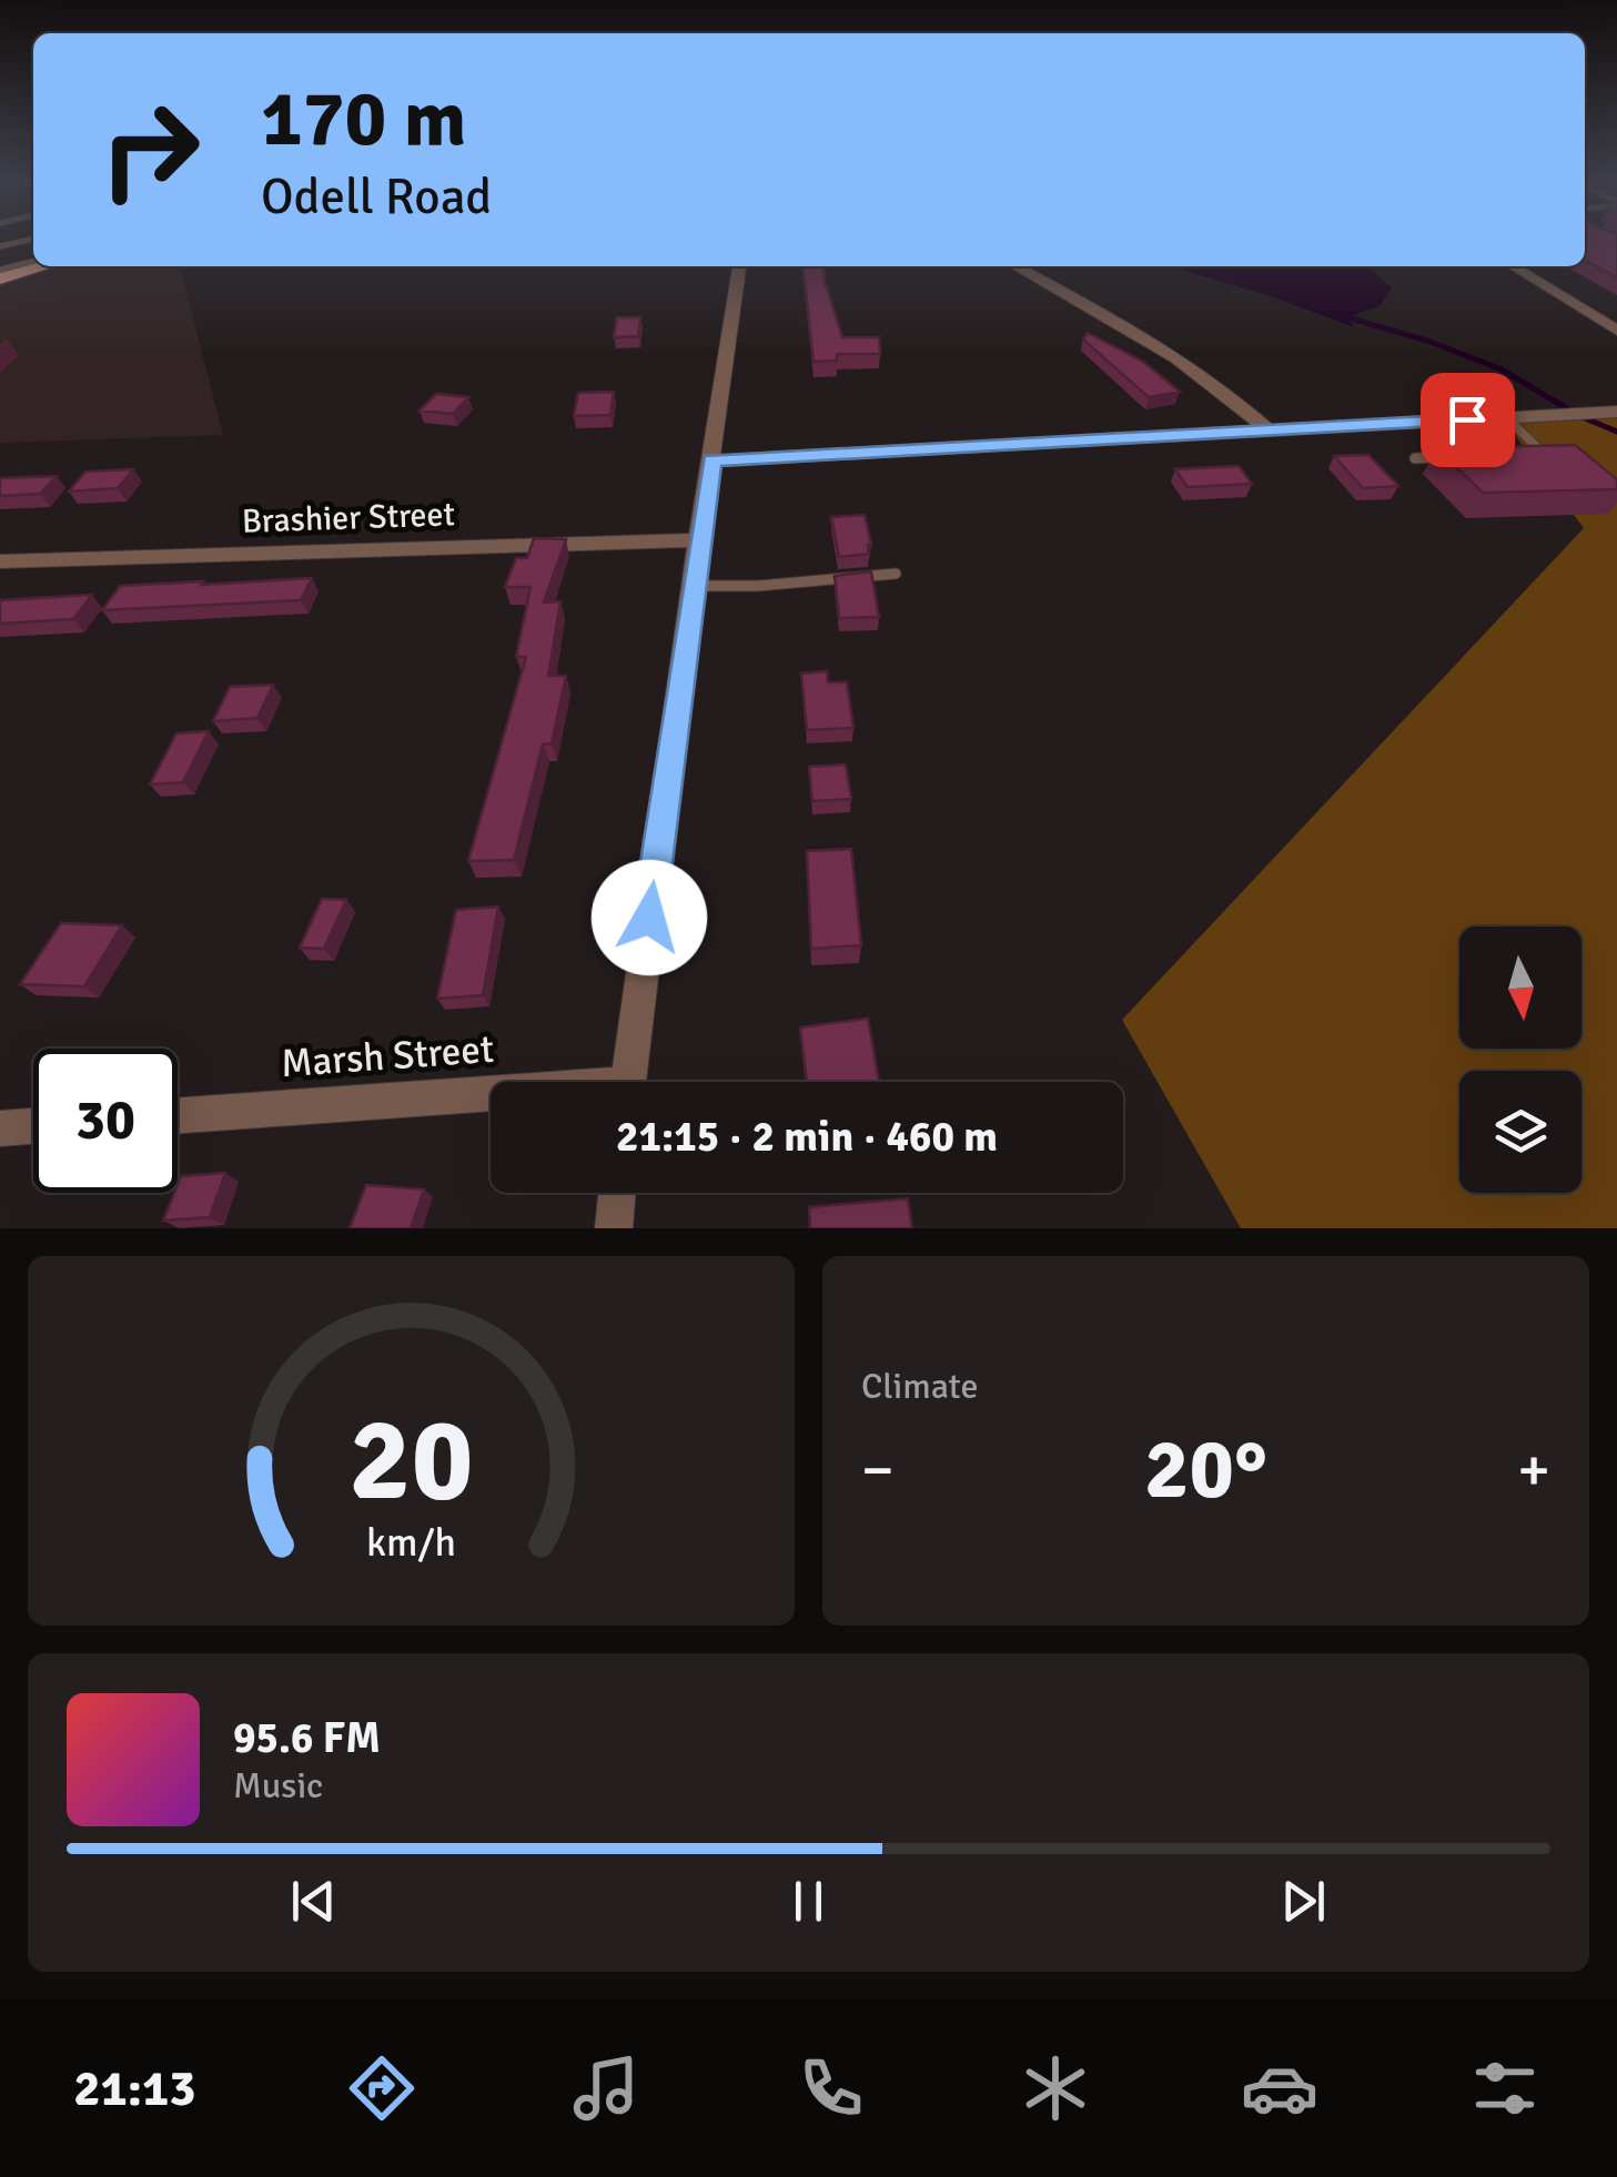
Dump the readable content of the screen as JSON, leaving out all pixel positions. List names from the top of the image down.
{
  "streets": {
    "street": ["Brashier Street", "Marsh Street"]
  },
  "north": "bottom",
  "page": {
    "turn": ["170 m", "Odell Road"],
    "limit": "30",
    "trip": "21:15 · 2 min · 460 m",
    "tile": "Climate",
    "heat": ["−", "20°", "+"],
    "song": ["95.6 FM", "Music"],
    "tabs": "21:13",
    "gauge": ["20", "km/h"]
  }
}
